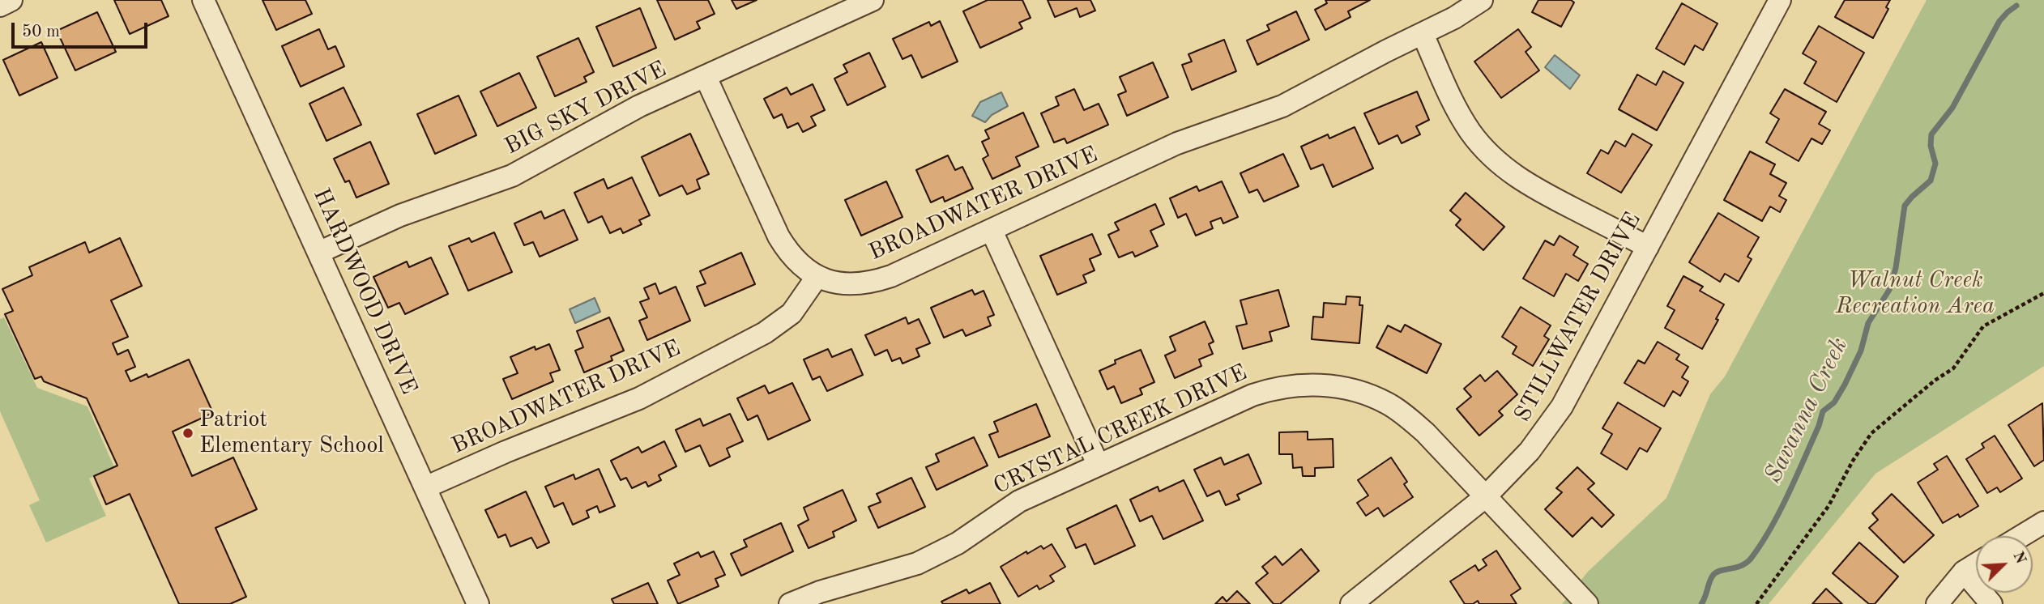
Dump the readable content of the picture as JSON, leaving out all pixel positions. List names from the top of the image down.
{
  "streets": {
    "street": [
      "BIG SKY DRIVE",
      "BROADWATER DRIVE",
      "HARDWOOD DRIVE",
      "STILLWATER DRIVE",
      "CRYSTAL CREEK DRIVE"
    ]
  },
  "crossings": [
    ["BIG SKY DRIVE", "HARDWOOD DRIVE"],
    ["BROADWATER DRIVE", "HARDWOOD DRIVE"],
    ["STILLWATER DRIVE", "CRYSTAL CREEK DRIVE"]
  ],
  "water": ["Savanna Creek"],
  "parks": ["Walnut Creek Recreation Area"],
  "places": ["Patriot Elementary School"],
  "scale_bar": "50 m",
  "north": "top right"
}
